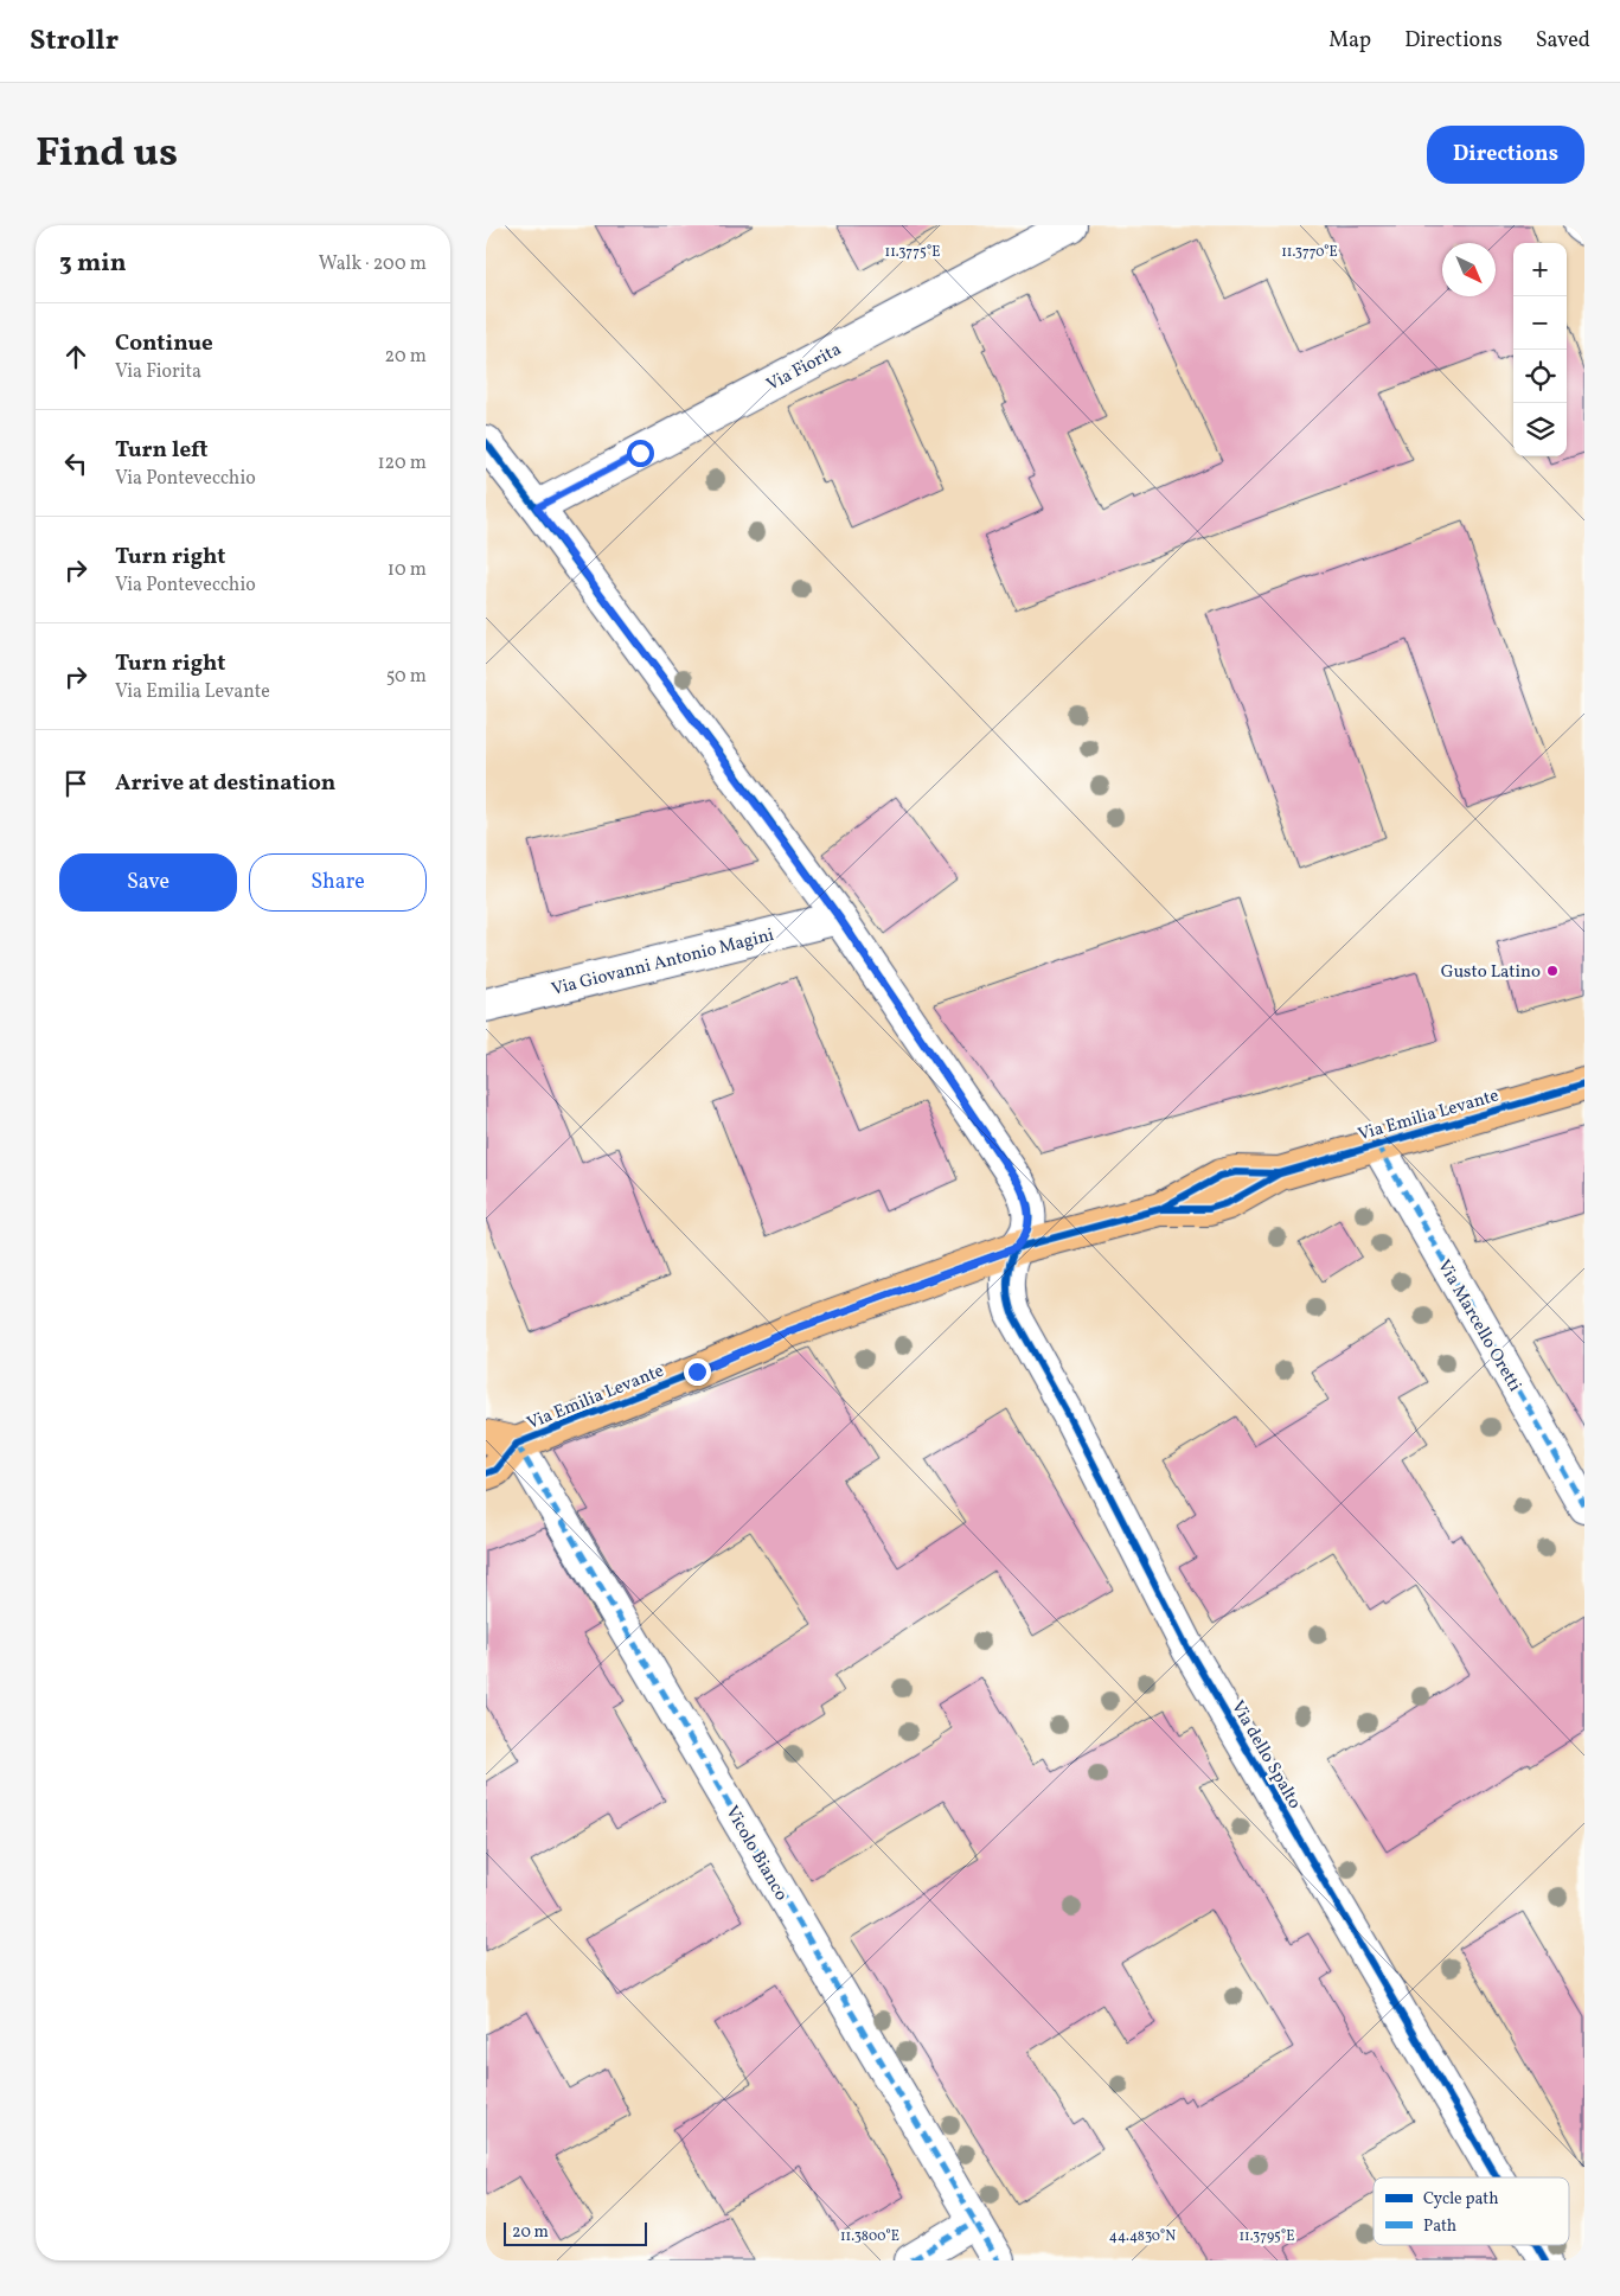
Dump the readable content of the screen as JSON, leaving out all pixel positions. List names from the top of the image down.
{
  "streets": {
    "main road": ["Via Emilia Levante"],
    "street": [
      "Via Fiorita",
      "Via Giovanni Antonio Magini",
      "Via Marcello Oretti",
      "Via dello Spalto",
      "Vicolo Bianco"
    ]
  },
  "crossings": [
    ["Via Fiorita", "Via dello Spalto"],
    ["Via Giovanni Antonio Magini", "Via dello Spalto"],
    ["Via Emilia Levante", "Via Marcello Oretti"],
    ["Via Emilia Levante", "Via dello Spalto"],
    ["Via Emilia Levante", "Vicolo Bianco"]
  ],
  "places": ["Gusto Latino"],
  "legend": ["Cycle path", "Path"],
  "scale_bar": "20 m",
  "north": "bottom right",
  "page": {
    "header": "Strollr",
    "nav": ["Map", "Directions", "Saved"],
    "title": "Find us",
    "buttons": [
      "Directions",
      ["Save", "Share"]
    ],
    "heading": ["3 min", "Walk · 200 m"],
    "map_buttons": ["+", "−"],
    "list": [
      ["Continue", "Via Fiorita", "20 m"],
      ["Turn left", "Via Pontevecchio", "120 m"],
      ["Turn right", "Via Pontevecchio", "10 m"],
      ["Turn right", "Via Emilia Levante", "50 m"],
      "Arrive at destination"
    ],
    "scale": "20 m"
  },
  "coordinates": [
    "11.3775°E",
    "11.3770°E",
    "11.3800°E",
    "11.3795°E",
    "44.4830°N"
  ]
}
